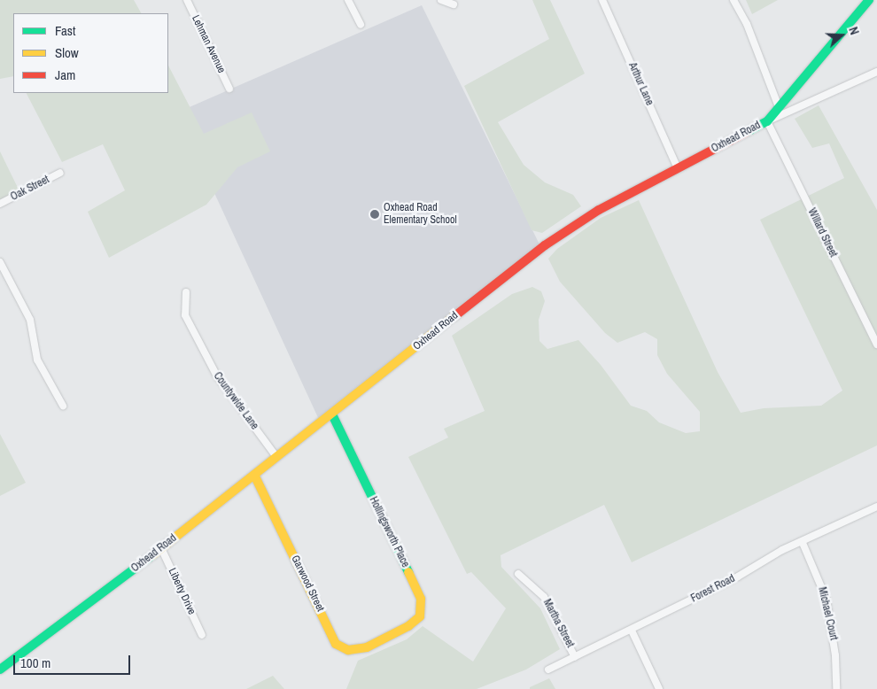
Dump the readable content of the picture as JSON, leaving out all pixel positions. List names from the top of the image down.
{
  "streets": {
    "street": [
      "Lehman Avenue",
      "Arthur Lane",
      "Oxhead Road",
      "Oak Street",
      "Willard Street",
      "Countywide Lane",
      "Hollingsworth Place",
      "Garwood Street",
      "Forest Road",
      "Liberty Drive",
      "Michael Court",
      "Martha Street"
    ]
  },
  "crossings": [
    ["Arthur Lane", "Oxhead Road"],
    ["Oxhead Road", "Willard Street"],
    ["Oxhead Road", "Countywide Lane"],
    ["Oxhead Road", "Hollingsworth Place"],
    ["Oxhead Road", "Garwood Street"],
    ["Oxhead Road", "Liberty Drive"],
    ["Hollingsworth Place", "Garwood Street"],
    ["Forest Road", "Michael Court"],
    ["Forest Road", "Martha Street"]
  ],
  "places": ["Oxhead Road Elementary School"],
  "legend": ["Fast", "Slow", "Jam"],
  "scale_bar": "100 m",
  "north": "right"
}
